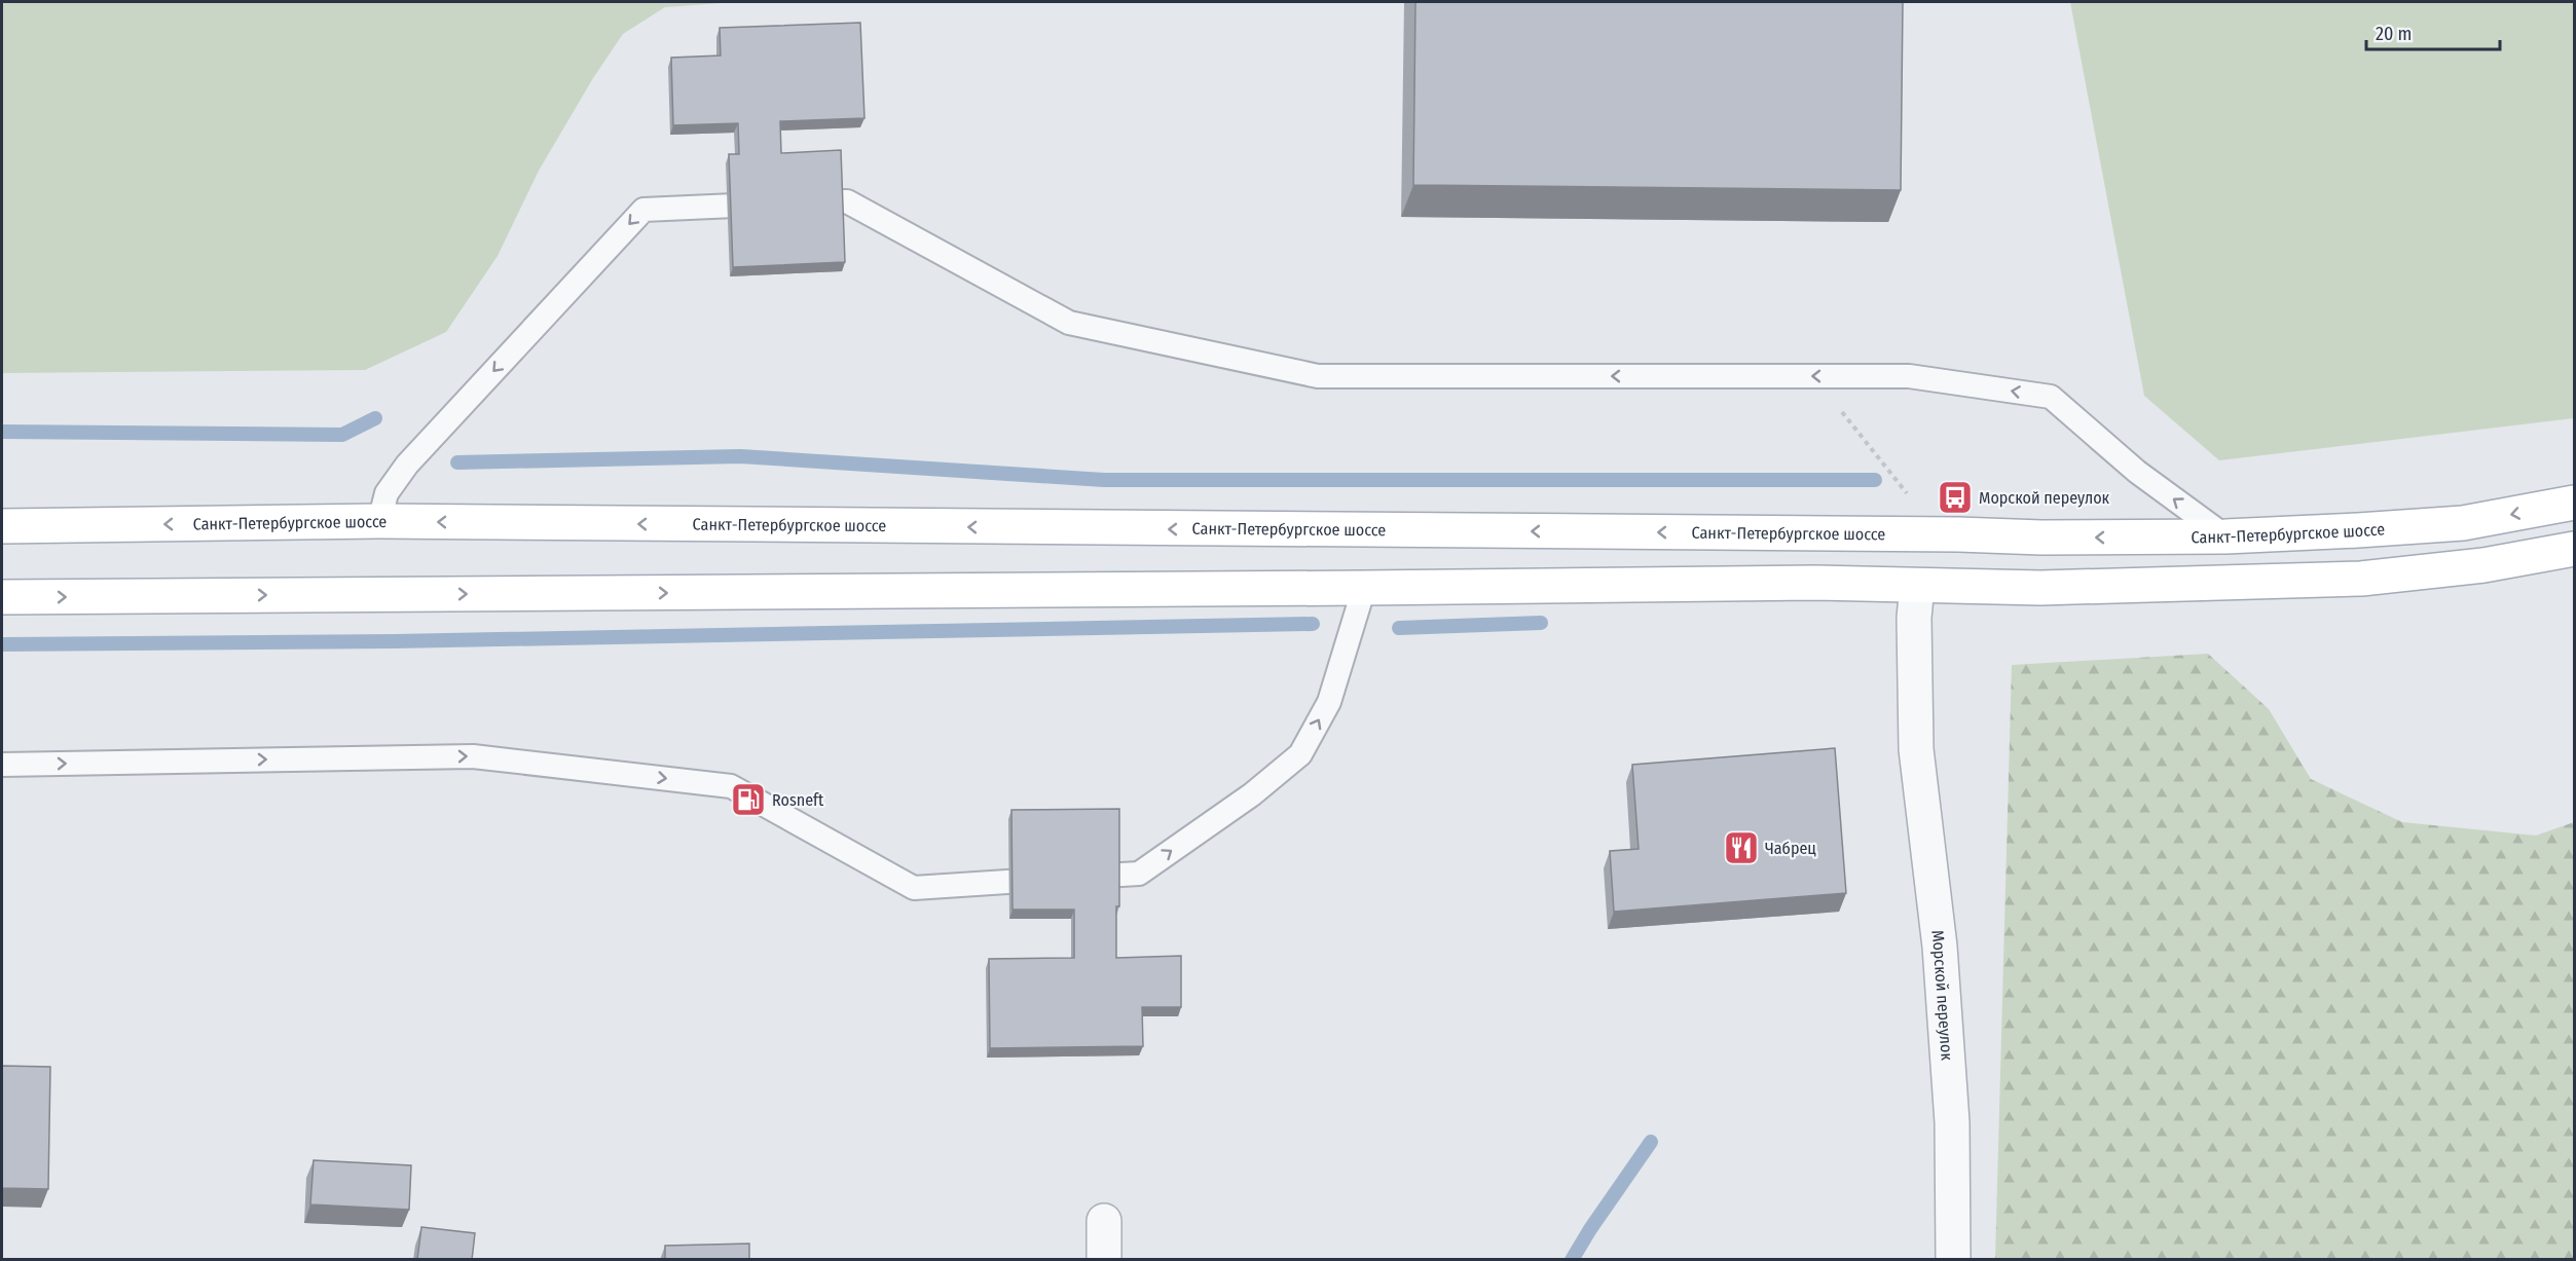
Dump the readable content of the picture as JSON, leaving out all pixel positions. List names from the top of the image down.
{
  "streets": {
    "main road": ["Санкт-Петербургское шоссе"],
    "street": ["Морской переулок"]
  },
  "places": {
    "bus stop": ["Морской переулок"],
    "fuel station": ["Rosneft"],
    "restaurant": ["Чабрец"]
  },
  "scale_bar": "20 m"
}
